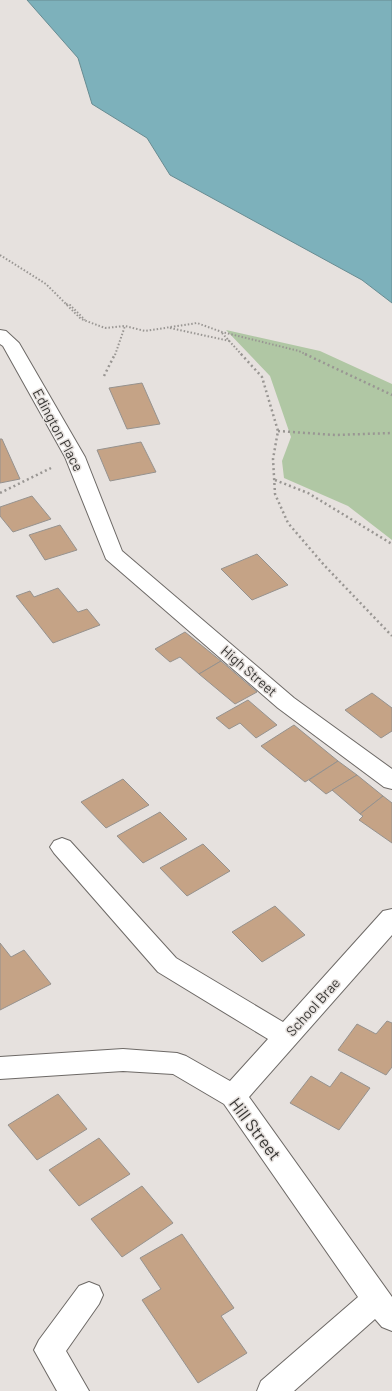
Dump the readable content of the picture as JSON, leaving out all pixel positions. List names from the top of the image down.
{
  "streets": {
    "street": [
      "Edington Place",
      "High Street",
      "School Brae",
      "Hill Street"
    ]
  },
  "crossings": [
    ["Edington Place", "High Street"],
    ["School Brae", "Hill Street"]
  ]
}
